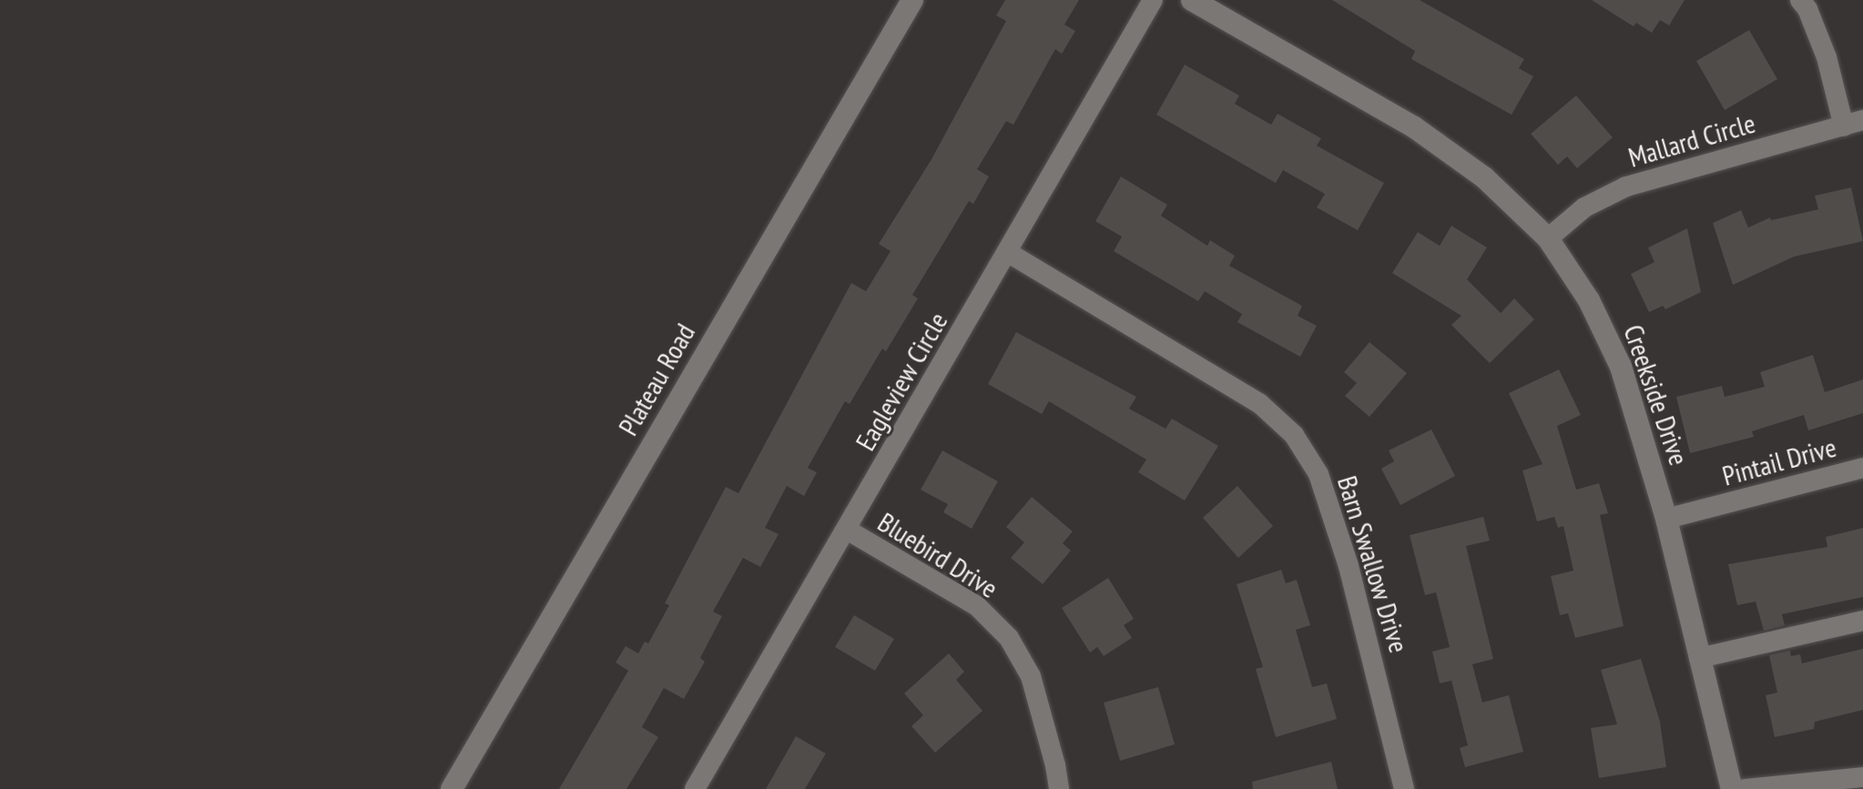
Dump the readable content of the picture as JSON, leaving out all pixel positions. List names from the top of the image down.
{
  "streets": {
    "street": [
      "Mallard Circle",
      "Plateau Road",
      "Eagleview Circle",
      "Creekside Drive",
      "Pintail Drive",
      "Bluebird Drive",
      "Barn Swallow Drive"
    ]
  },
  "crossings": [
    ["Mallard Circle", "Creekside Drive"],
    ["Eagleview Circle", "Bluebird Drive"],
    ["Eagleview Circle", "Barn Swallow Drive"],
    ["Creekside Drive", "Pintail Drive"]
  ]
}
